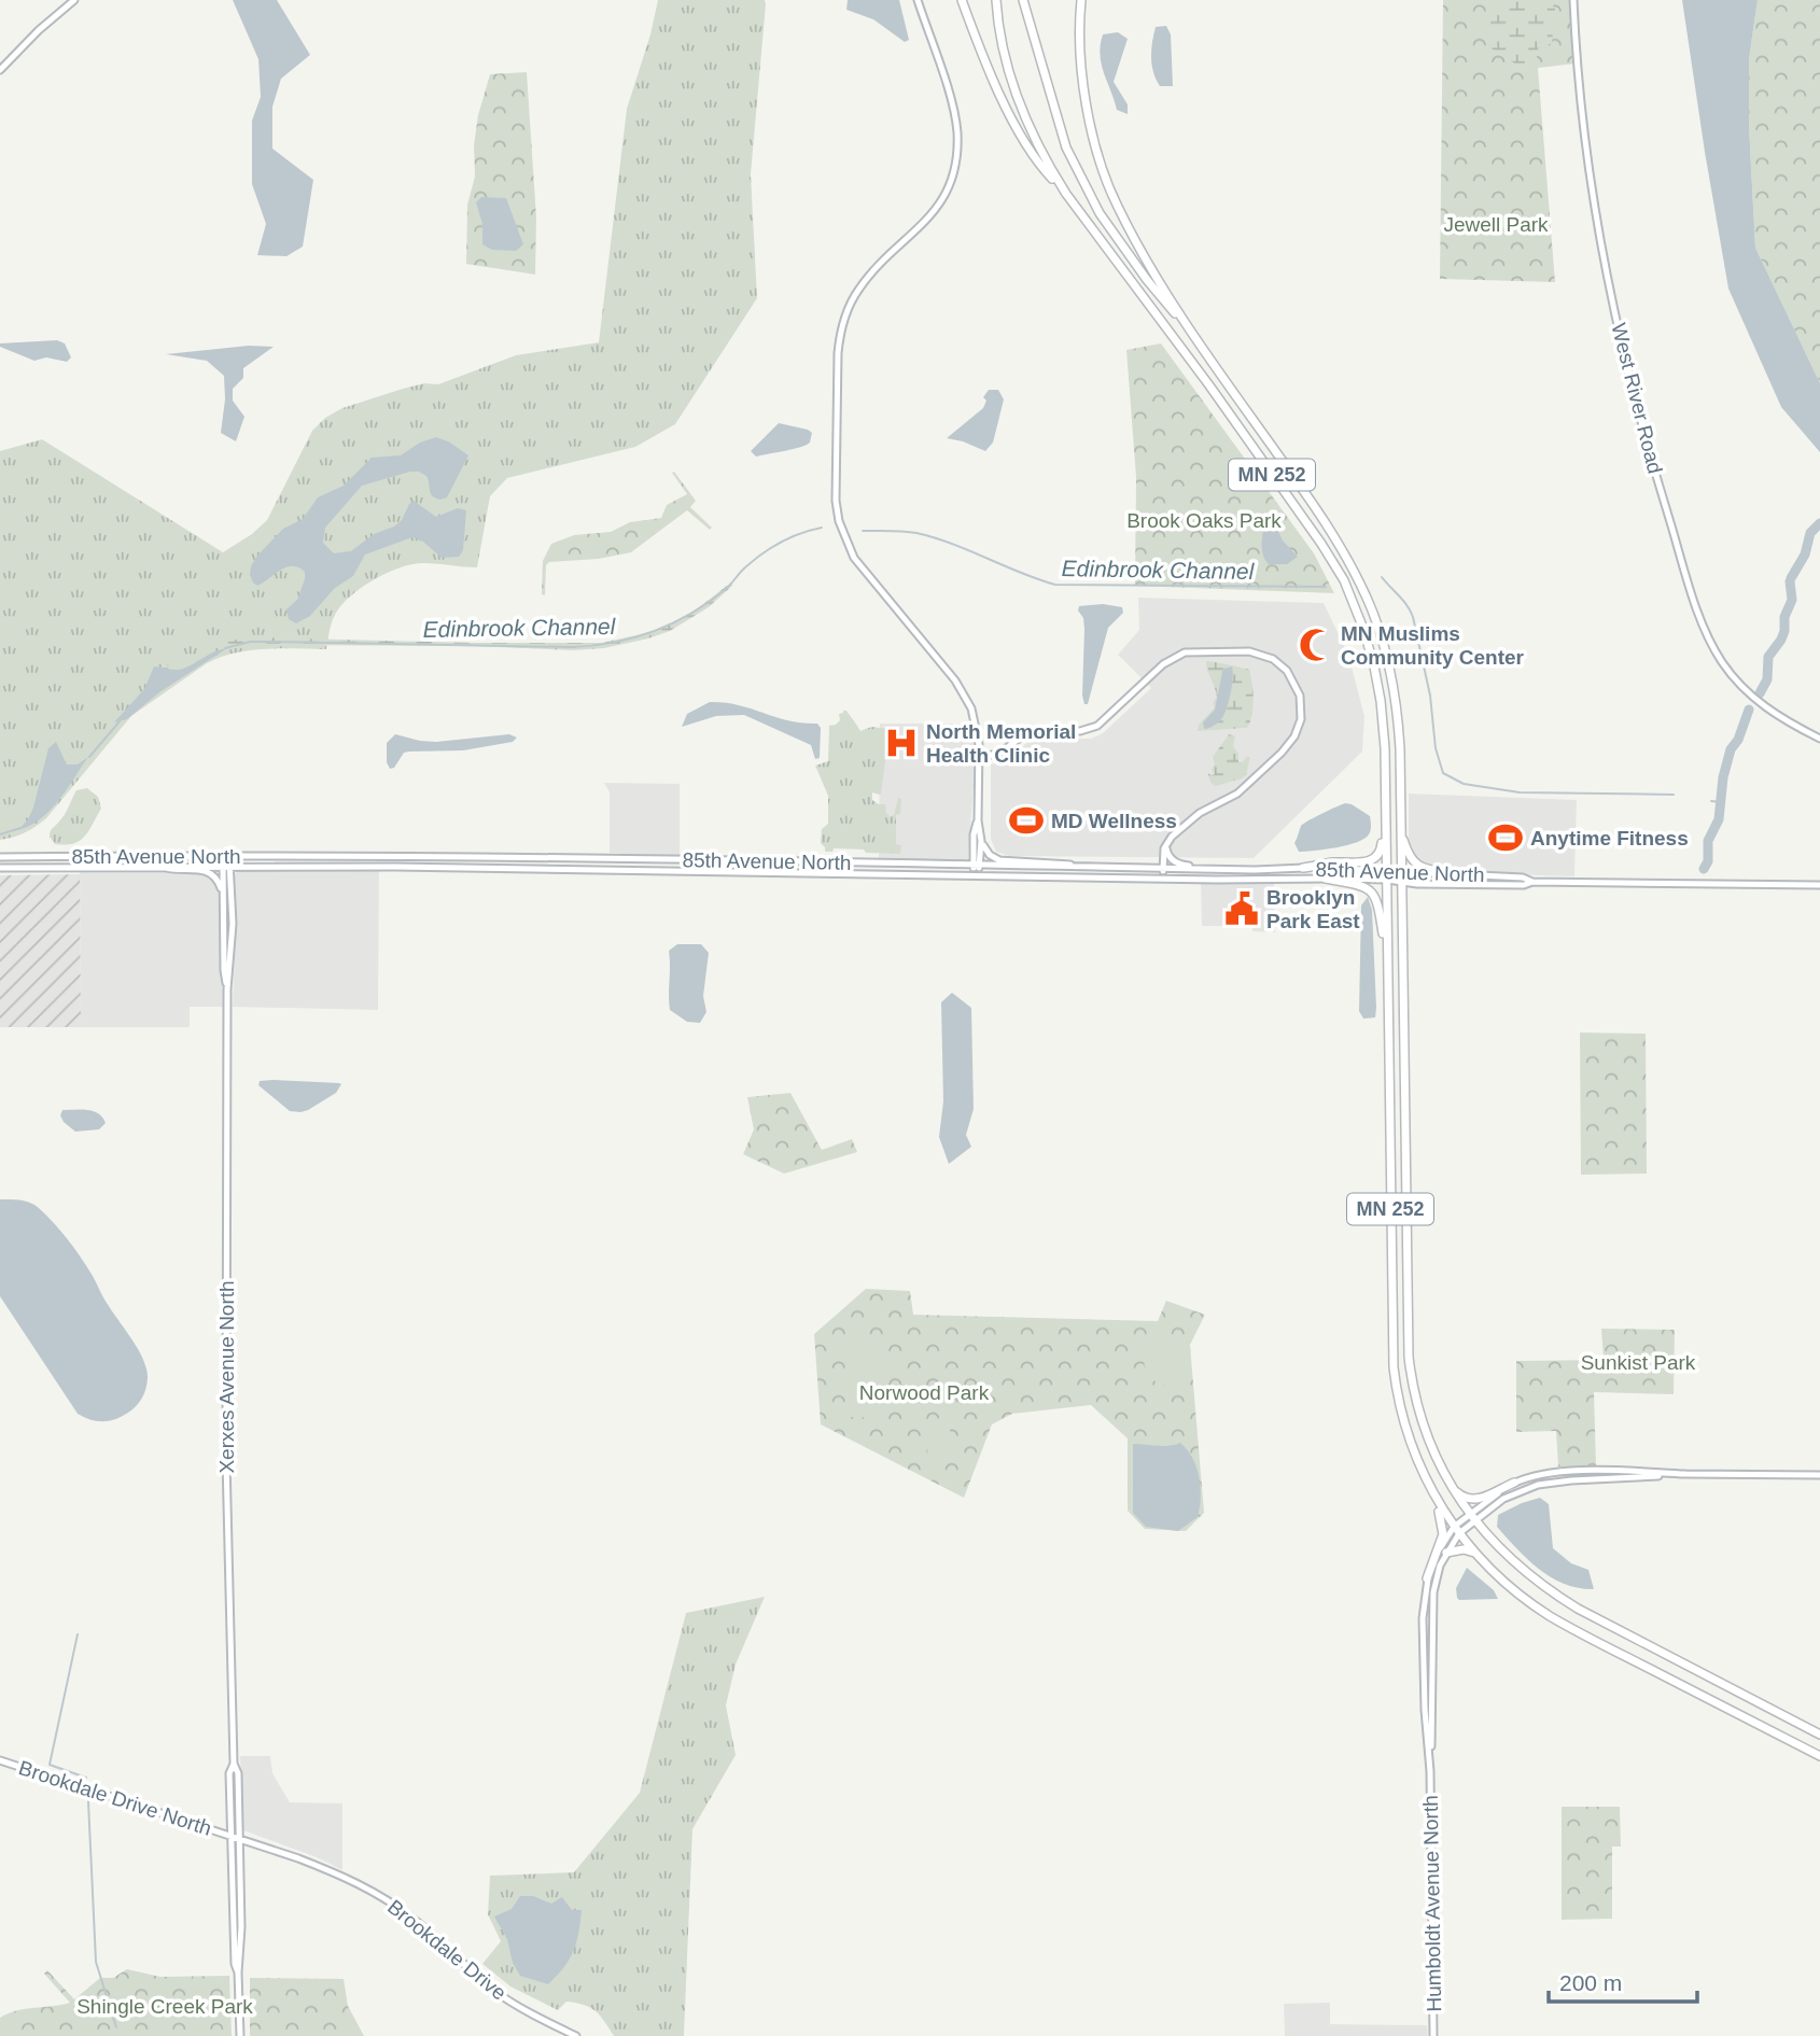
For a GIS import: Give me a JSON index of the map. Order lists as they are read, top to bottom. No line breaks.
{"streets":{"highway":["MN 252"],"street":["West River Road","85th Avenue North","Xerxes Avenue North","Brookdale Drive North","Humboldt Avenue North","Brookdale Drive"]},"crossings":[["MN 252","85th Avenue North"],["MN 252","Humboldt Avenue North"],["85th Avenue North","Xerxes Avenue North"],["Xerxes Avenue North","Brookdale Drive North"],["Xerxes Avenue North","Brookdale Drive"],["Brookdale Drive North","Brookdale Drive"]],"water":["Edinbrook Channel"],"parks":["Jewell Park","Brook Oaks Park","Sunkist Park","Norwood Park","Shingle Creek Park"],"places":{"mosque":["MN Muslims Community Center"],"hospital":["North Memorial Health Clinic"],"sports":["MD Wellness","Anytime Fitness"],"public building":["Brooklyn Park East"]},"scale_bar":"200 m"}
